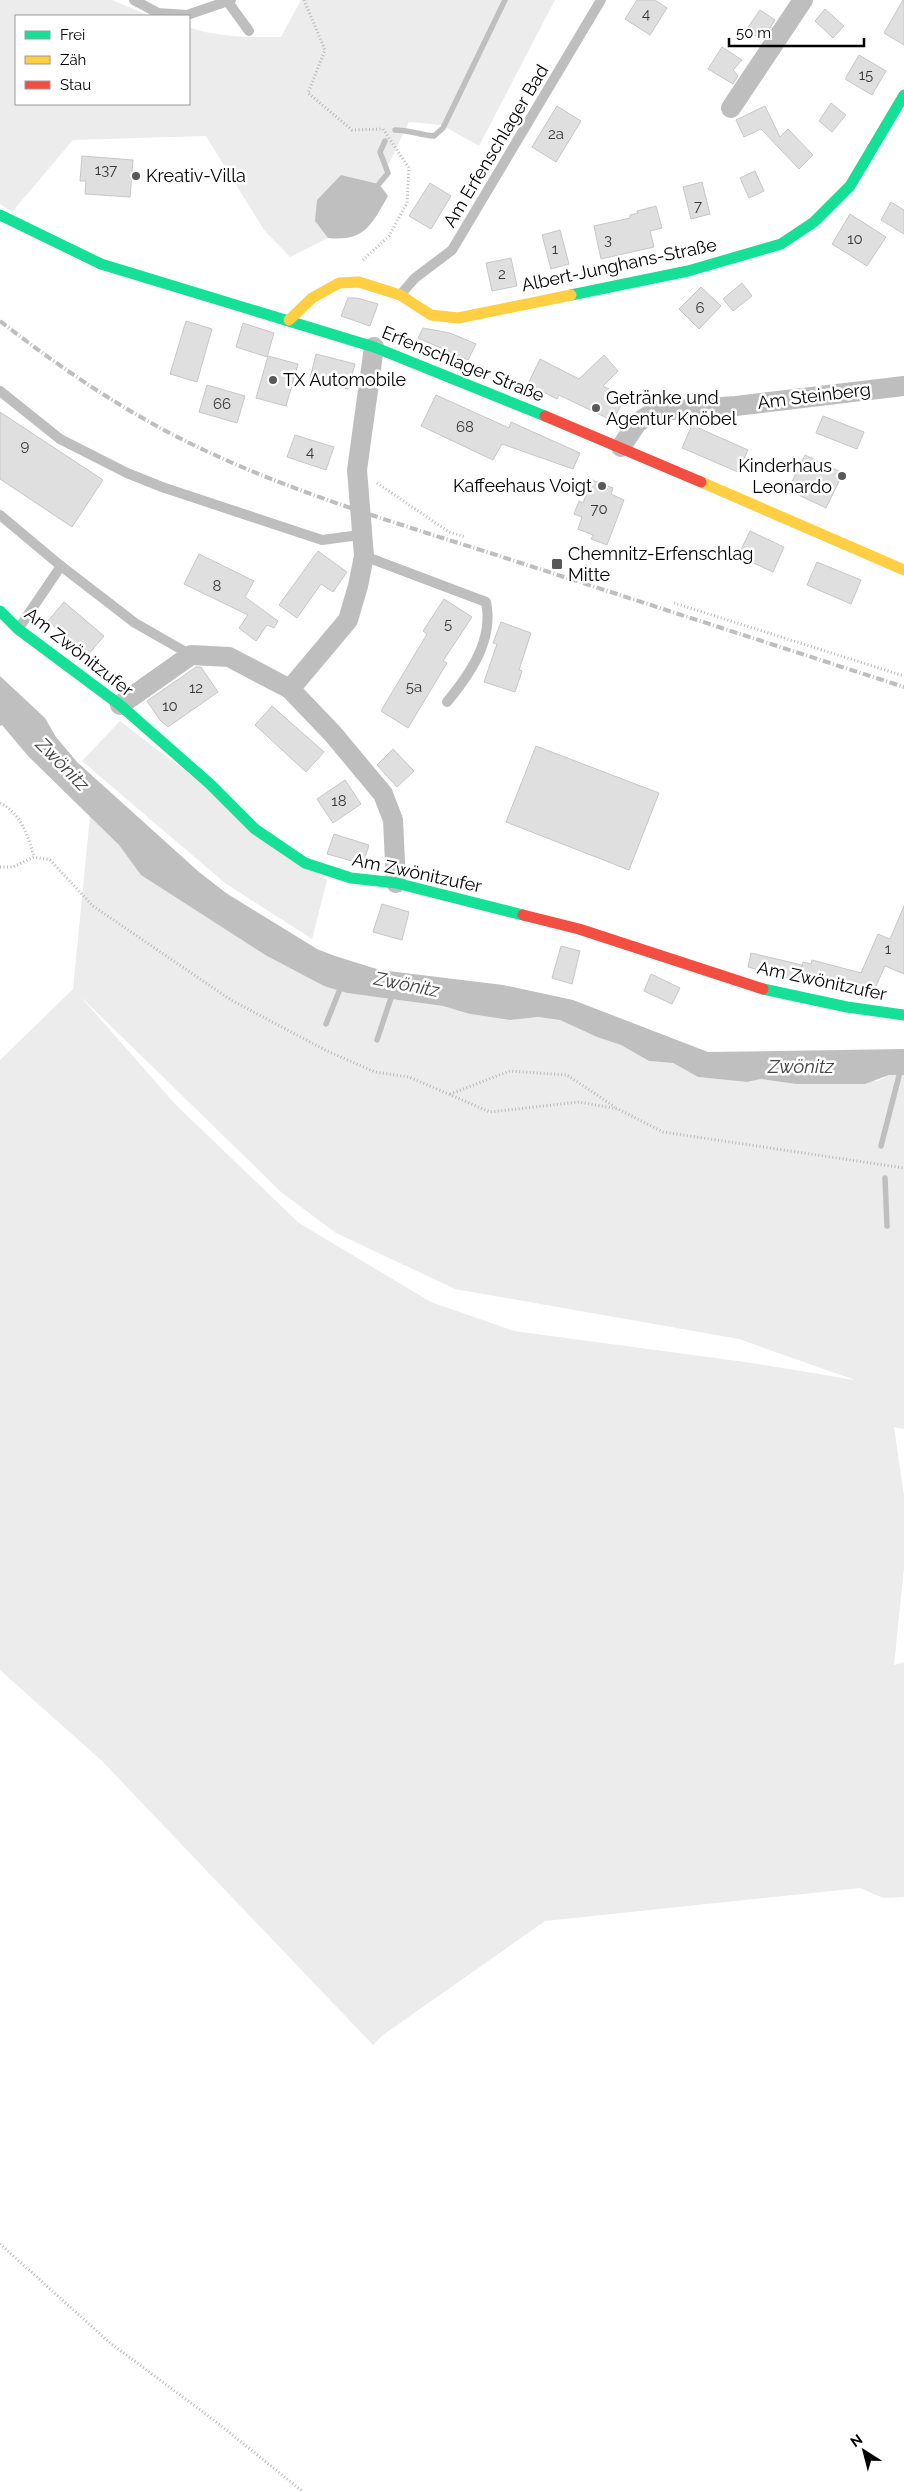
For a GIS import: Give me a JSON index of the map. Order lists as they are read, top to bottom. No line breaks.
{"streets":{"street":["Albert-Junghans-Straße","Erfenschlager Straße","Am Steinberg","Am Zwönitzufer"],"lane":["Am Erfenschlager Bad"]},"crossings":[["Am Erfenschlager Bad","Albert-Junghans-Straße"],["Albert-Junghans-Straße","Erfenschlager Straße"],["Erfenschlager Straße","Am Steinberg"]],"water":["Zwönitz"],"places":{"other":["Kreativ-Villa","TX Automobile","Getränke und Agentur Knöbel","Kinderhaus Leonardo","Kaffeehaus Voigt"],"transit":["Chemnitz-Erfenschlag Mitte"]},"house_numbers":["4","15","2a","137","7","10","3","1","2","6","66","68","9","4","70","8","5","5a","12","10","18","1"],"legend":["Frei","Zäh","Stau"],"scale_bar":"50 m","north":"top left"}
